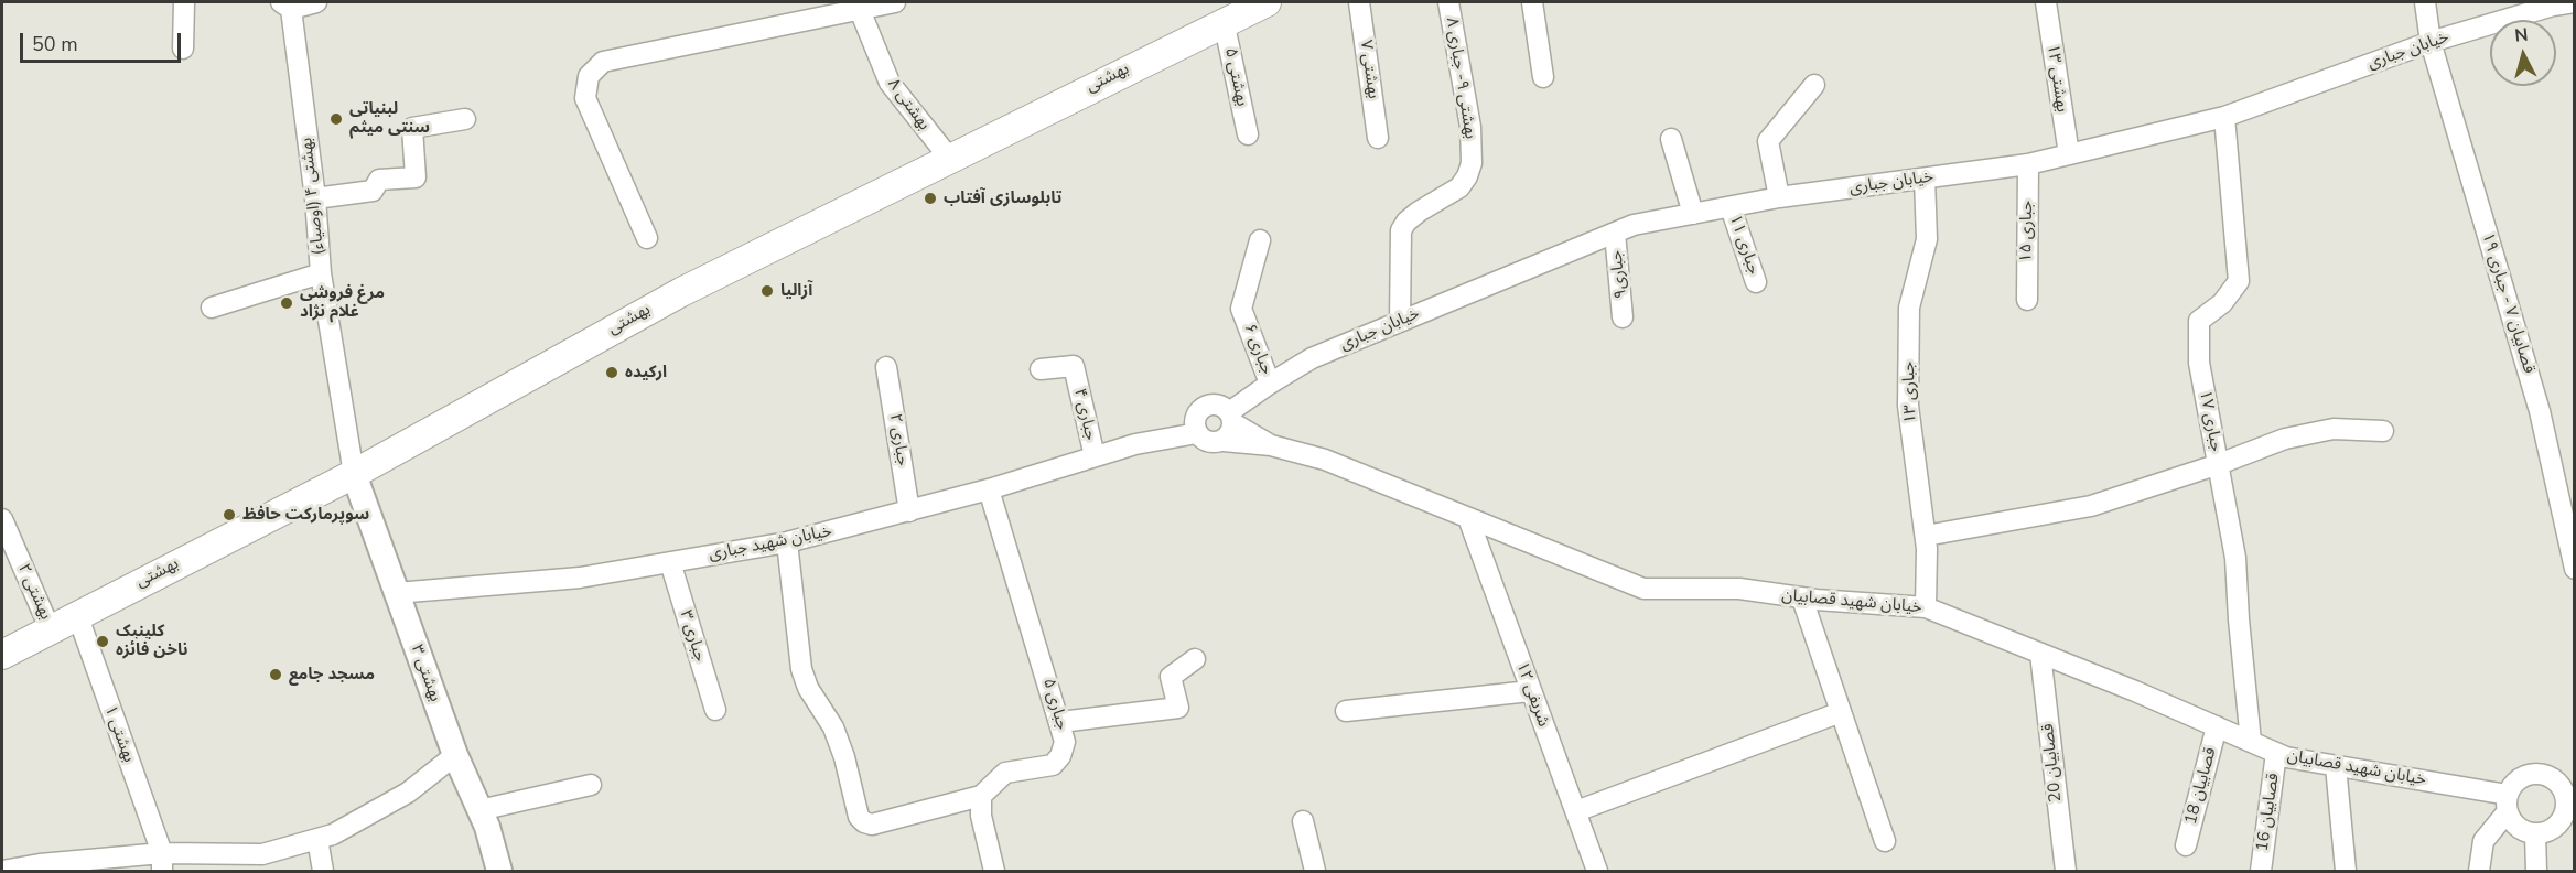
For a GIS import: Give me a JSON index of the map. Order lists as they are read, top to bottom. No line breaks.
{"streets":{"main road":["بهشتی"],"street":["خیابان جباری","بهشتی ۷","بهشتی ۵","بهشتی ۹- جباری ۸","بهشتی ۱۳","بهشتی ۸","بهشتی ۴ (اوصیاء)","جباری ۱۵","جباری ۱۱","جباری۹","قصابيان ۷ - جباری ۱۹","جباری ۶","جباری ۱۳","جباری ۴","جباری ۱۷","جباری ۲","خیابان شهید جباری","بهشتی ۲","خیابان شهید قصابیان","جباری ۳","بهشتی ۳","شریفی ۱۲","جباری ۵","بهشتی ۱","قصابیان 20","قصابیان 18","قصابیان 16"]},"crossings":[["خیابان جباری","بهشتی ۹- جباری ۸"],["خیابان جباری","بهشتی ۱۳"],["خیابان جباری","جباری ۱۵"],["خیابان جباری","جباری ۱۱"],["خیابان جباری","جباری۹"],["خیابان جباری","قصابيان ۷ - جباری ۱۹"],["خیابان جباری","جباری ۶"],["خیابان جباری","جباری ۱۳"],["خیابان جباری","جباری ۱۷"],["خیابان جباری","خیابان شهید جباری"],["خیابان جباری","خیابان شهید قصابیان"],["بهشتی ۵","بهشتی"],["بهشتی","بهشتی ۸"],["بهشتی","بهشتی ۴ (اوصیاء)"],["بهشتی","بهشتی ۲"],["بهشتی","بهشتی ۳"],["بهشتی","بهشتی ۱"],["بهشتی ۴ (اوصیاء)","بهشتی ۳"],["جباری ۱۳","خیابان شهید قصابیان"],["جباری ۴","خیابان شهید جباری"],["جباری ۱۷","خیابان شهید قصابیان"],["جباری ۲","خیابان شهید جباری"],["خیابان شهید جباری","خیابان شهید قصابیان"],["خیابان شهید جباری","جباری ۳"],["خیابان شهید جباری","بهشتی ۳"],["خیابان شهید جباری","جباری ۵"],["خیابان شهید قصابیان","شریفی ۱۲"],["خیابان شهید قصابیان","قصابیان 20"],["خیابان شهید قصابیان","قصابیان 18"],["خیابان شهید قصابیان","قصابیان 16"]],"places":["لبنیاتی سنتی میثم","تابلوسازی آفتاب","آزالیا","مرغ فروشی غلام نژاد","ارکیده","سوپرمارکت حافظ","کلینیک ناخن فائزه","مسجد جامع"],"scale_bar":"50 m","north":"top"}
